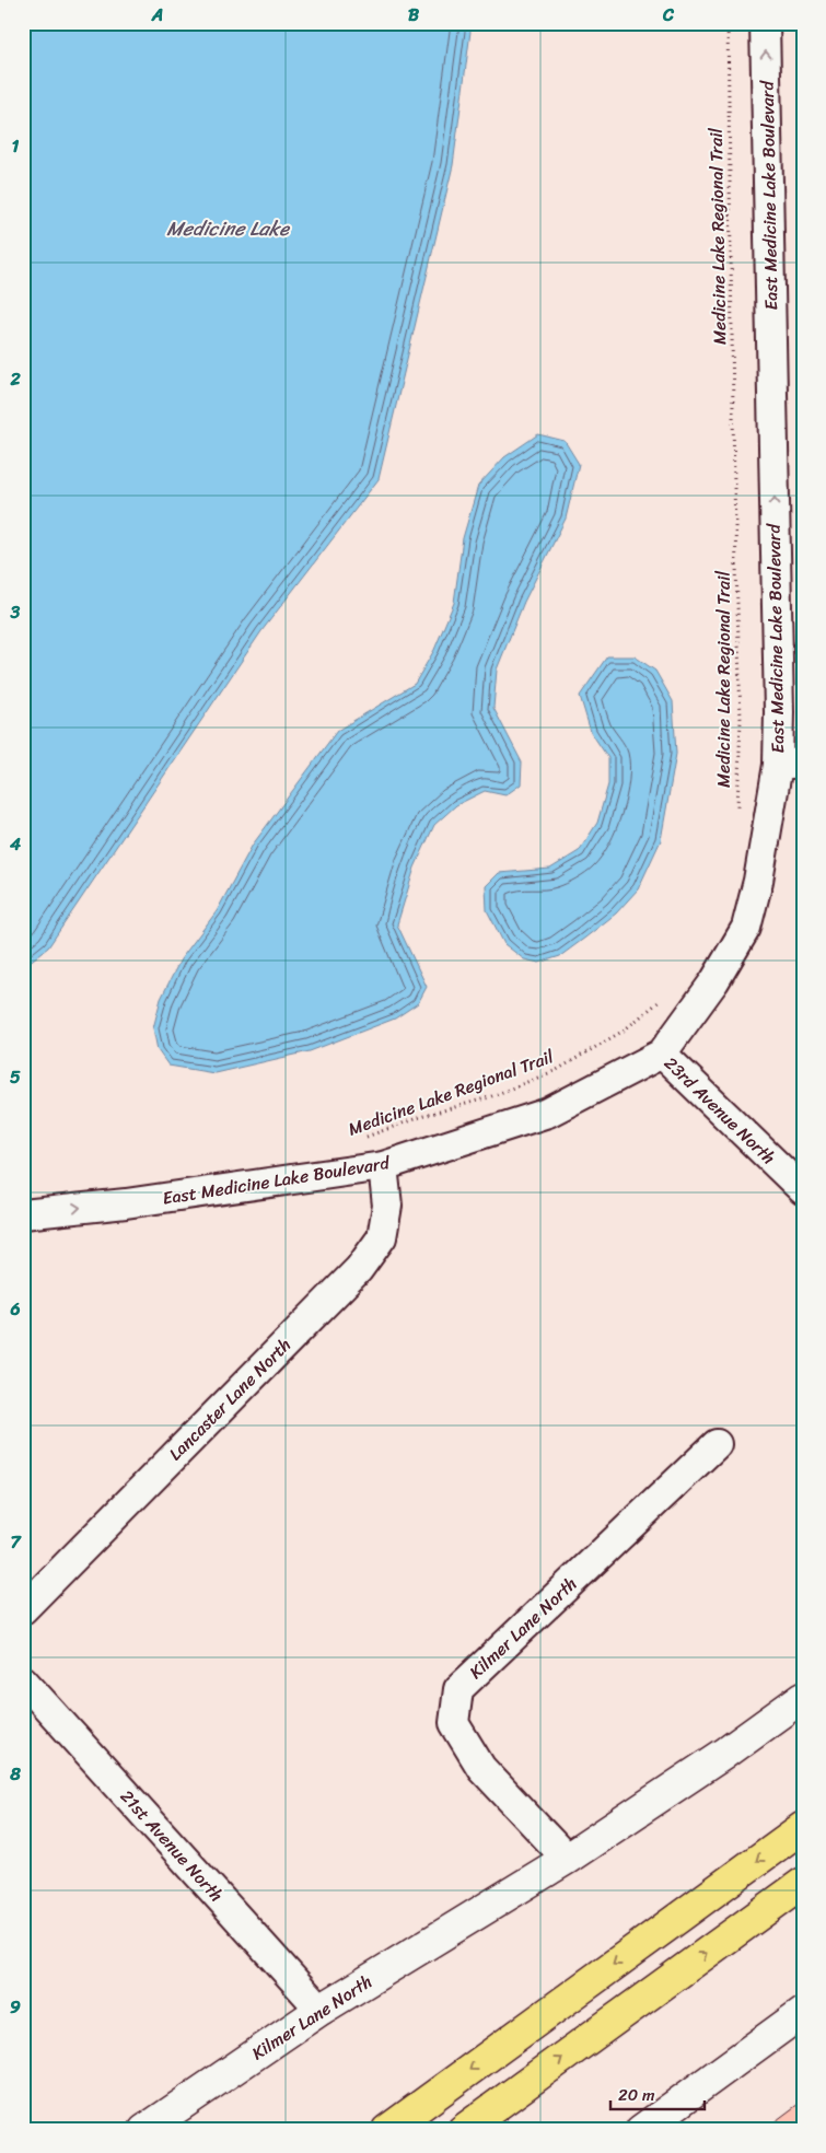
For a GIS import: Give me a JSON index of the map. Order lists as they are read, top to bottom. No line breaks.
{"streets":{"street":["East Medicine Lake Boulevard","23rd Avenue North","Lancaster Lane North","Kilmer Lane North","21st Avenue North"],"path":["Medicine Lake Regional Trail"]},"crossings":[["East Medicine Lake Boulevard","23rd Avenue North"],["East Medicine Lake Boulevard","Lancaster Lane North"],["Kilmer Lane North","21st Avenue North"]],"water":["Medicine Lake"],"scale_bar":"20 m","grid":{"columns":["A","B","C"],"rows":["1","2","3","4","5","6","7","8","9"]}}
